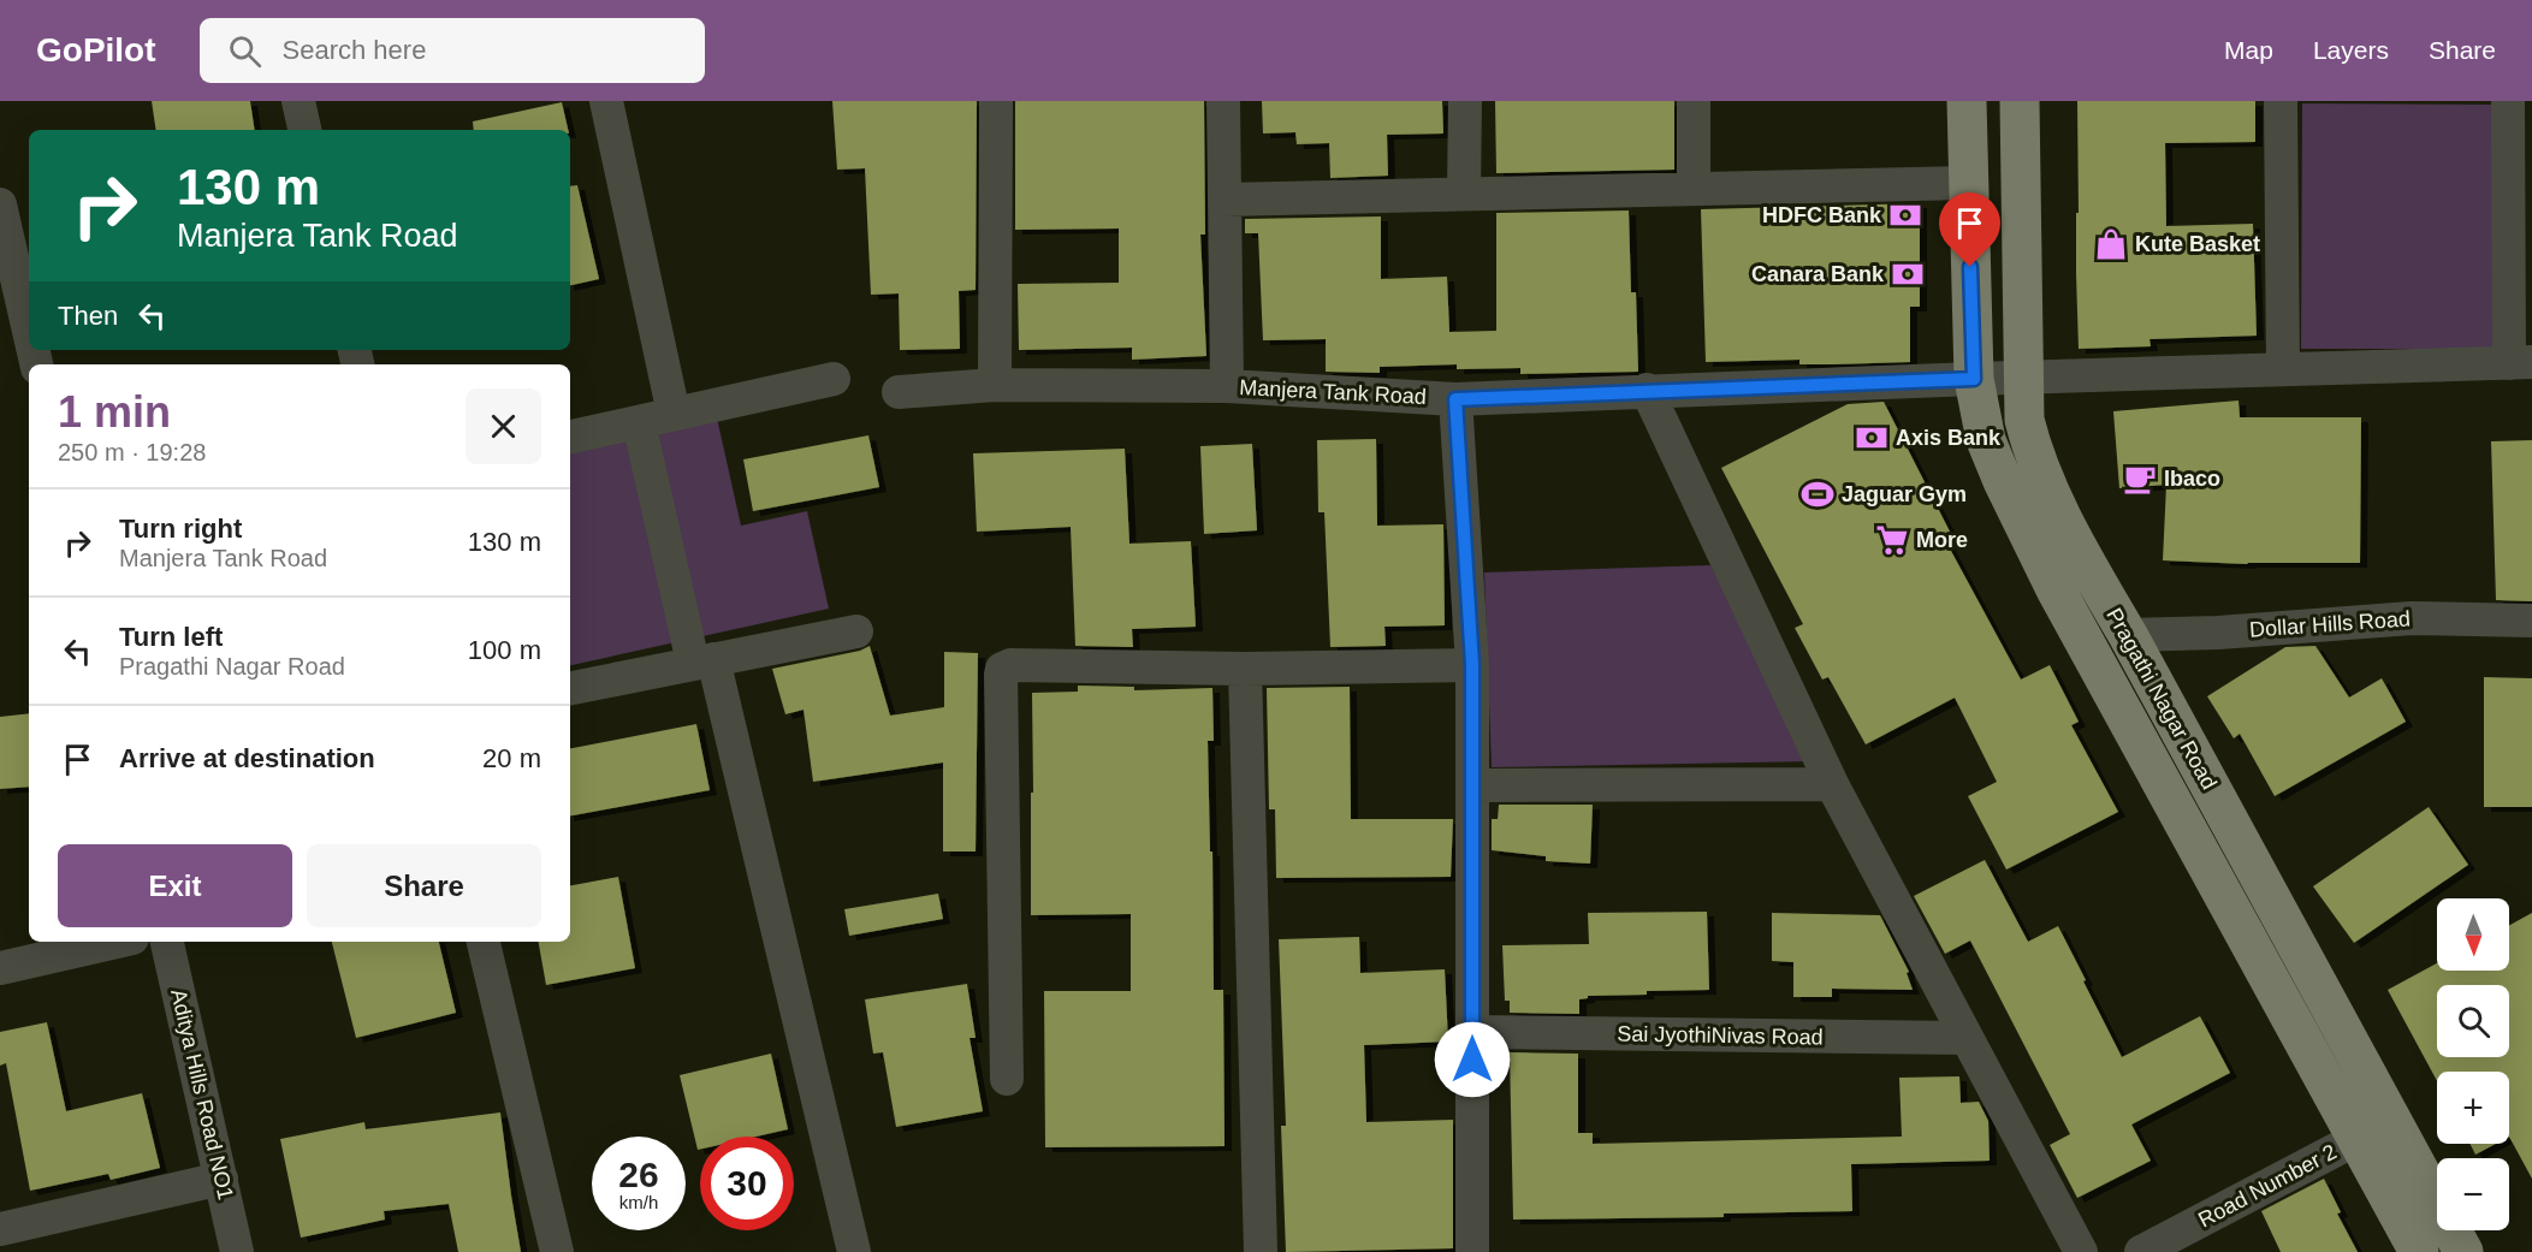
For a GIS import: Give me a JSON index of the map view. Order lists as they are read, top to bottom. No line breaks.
{"streets":{"main road":["Pragathi Nagar Road"],"street":["Manjera Tank Road","Dollar Hills Road","Sai JyothiNivas Road","Aditya Hills Road NO1","Road Number 2"]},"crossings":[["Manjera Tank Road","Pragathi Nagar Road"],["Dollar Hills Road","Pragathi Nagar Road"],["Pragathi Nagar Road","Road Number 2"]],"places":{"bank":["HDFC Bank","Canara Bank","Axis Bank"],"shop":["Kute Basket"],"cafe":["Ibaco"],"sports":["Jaguar Gym"],"supermarket":["More"]},"north":"bottom","page":{"header":"GoPilot","search":"Search here","nav":["Map","Layers","Share"],"turn":["130 m","Manjera Tank Road"],"then":"Then","heading":["1 min","250 m · 19:28"],"list":[{"name":"Turn right","note":"Manjera Tank Road","value":"130 m"},{"name":"Turn left","note":"Pragathi Nagar Road","value":"100 m"},{"name":"Arrive at destination","value":"20 m"}],"buttons":["Exit","Share"],"map_buttons":["+","−"],"speed":"26 km/h","limit":"30"}}
